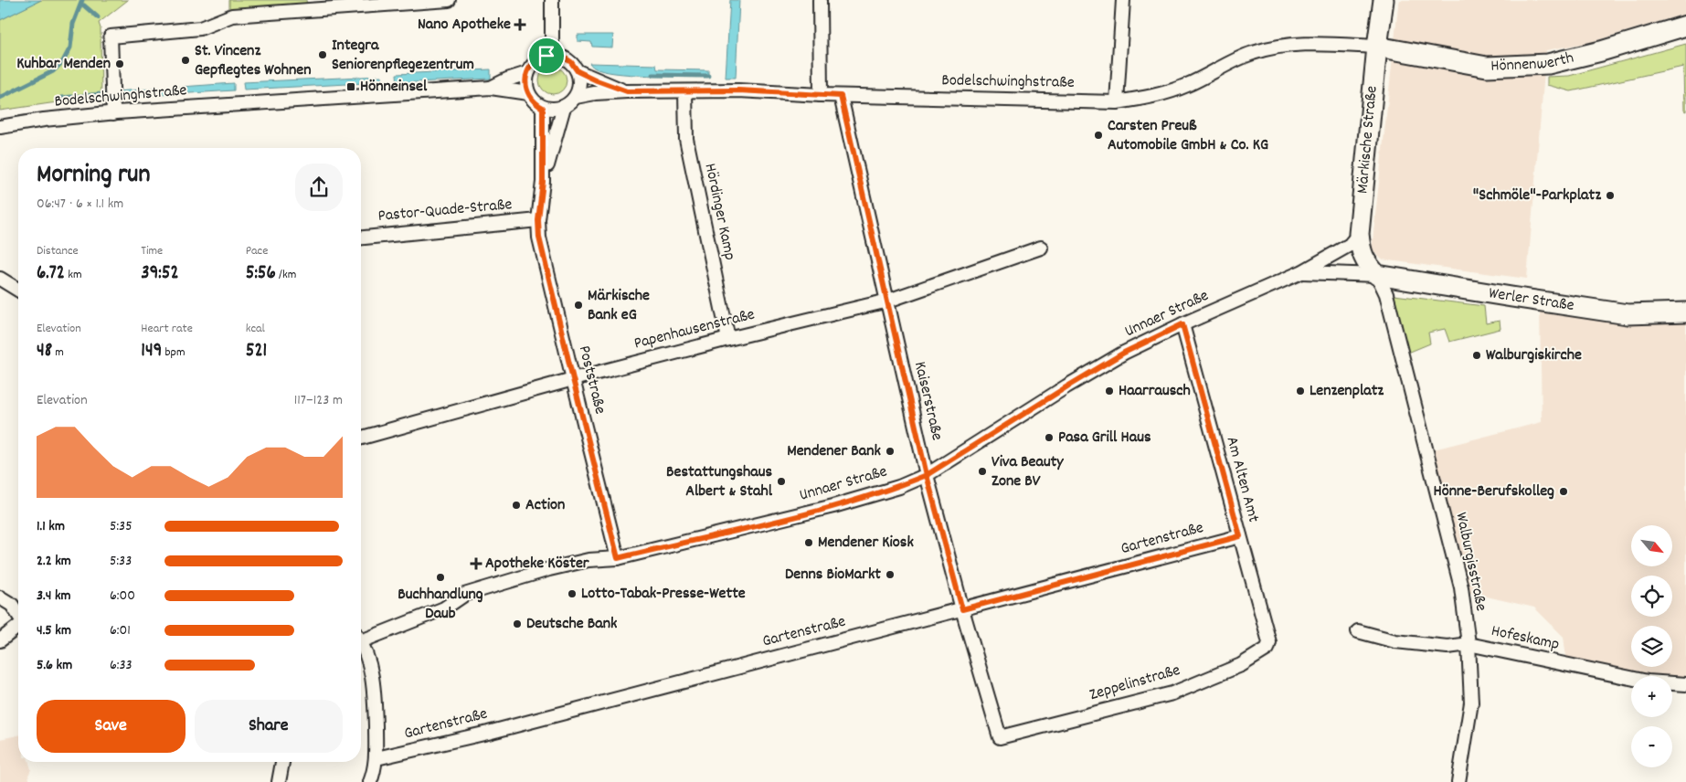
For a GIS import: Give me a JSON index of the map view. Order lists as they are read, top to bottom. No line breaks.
{"streets":{"main road":["Hönnenwerth","Märkische Straße","Werler Straße"],"street":["Bodelschwinghstraße","Pastor-Quade-Straße","Hördinger Kamp","Unnaer Straße","Papenhausenstraße","Poststraße","Kaiserstraße","Am Alten Amt","Gartenstraße","Walburgisstraße","Hofeskamp","Zeppelinstraße"]},"crossings":[["Hönnenwerth","Bodelschwinghstraße"],["Hönnenwerth","Märkische Straße"],["Bodelschwinghstraße","Märkische Straße"],["Bodelschwinghstraße","Hördinger Kamp"],["Bodelschwinghstraße","Poststraße"],["Bodelschwinghstraße","Kaiserstraße"],["Märkische Straße","Werler Straße"],["Märkische Straße","Unnaer Straße"],["Märkische Straße","Walburgisstraße"],["Pastor-Quade-Straße","Poststraße"],["Hördinger Kamp","Papenhausenstraße"],["Werler Straße","Unnaer Straße"],["Werler Straße","Walburgisstraße"],["Unnaer Straße","Poststraße"],["Unnaer Straße","Kaiserstraße"],["Unnaer Straße","Am Alten Amt"],["Unnaer Straße","Walburgisstraße"],["Papenhausenstraße","Poststraße"],["Papenhausenstraße","Kaiserstraße"],["Kaiserstraße","Gartenstraße"],["Kaiserstraße","Zeppelinstraße"],["Am Alten Amt","Gartenstraße"],["Am Alten Amt","Zeppelinstraße"],["Walburgisstraße","Hofeskamp"]],"places":{"health":["Nano Apotheke","Apotheke Köster"],"other":["Integra Seniorenpflegezentrum","St. Vincenz Gepflegtes Wohnen","Kuhbar Menden","Carsten Preuß Automobile GmbH & Co. KG","\"Schmöle\"-Parkplatz","Märkische Bank eG","Walburgiskirche","Haarrausch","Lenzenplatz","Pasa Grill Haus","Mendener Bank","Viva Beauty Zone BV","Bestattungshaus Albert & Stahl","Hönne-Berufskolleg","Action","Mendener Kiosk","Denns BioMarkt","Buchhandlung Daub","Lotto-Tabak-Presse-Wette","Deutsche Bank"],"transit":["Hönneinsel"]},"north":"bottom right","page":{"heading":["Morning run","06:47 · 6 × 1.1 km"],"stats":[["Distance","6.72 km"],["Time","39:52"],["Pace","5:56 /km"],["Elevation","48 m"],["Heart rate","149 bpm"],["kcal","521"]],"chart":["Elevation","117–123 m"],"list":[{"name":"1.1 km","note":"5:35"},{"name":"2.2 km","note":"5:33"},{"name":"3.4 km","note":"6:00"},{"name":"4.5 km","note":"6:01"},{"name":"5.6 km","note":"6:33"}],"map_buttons":["+","−"],"buttons":["Save","Share"]}}
